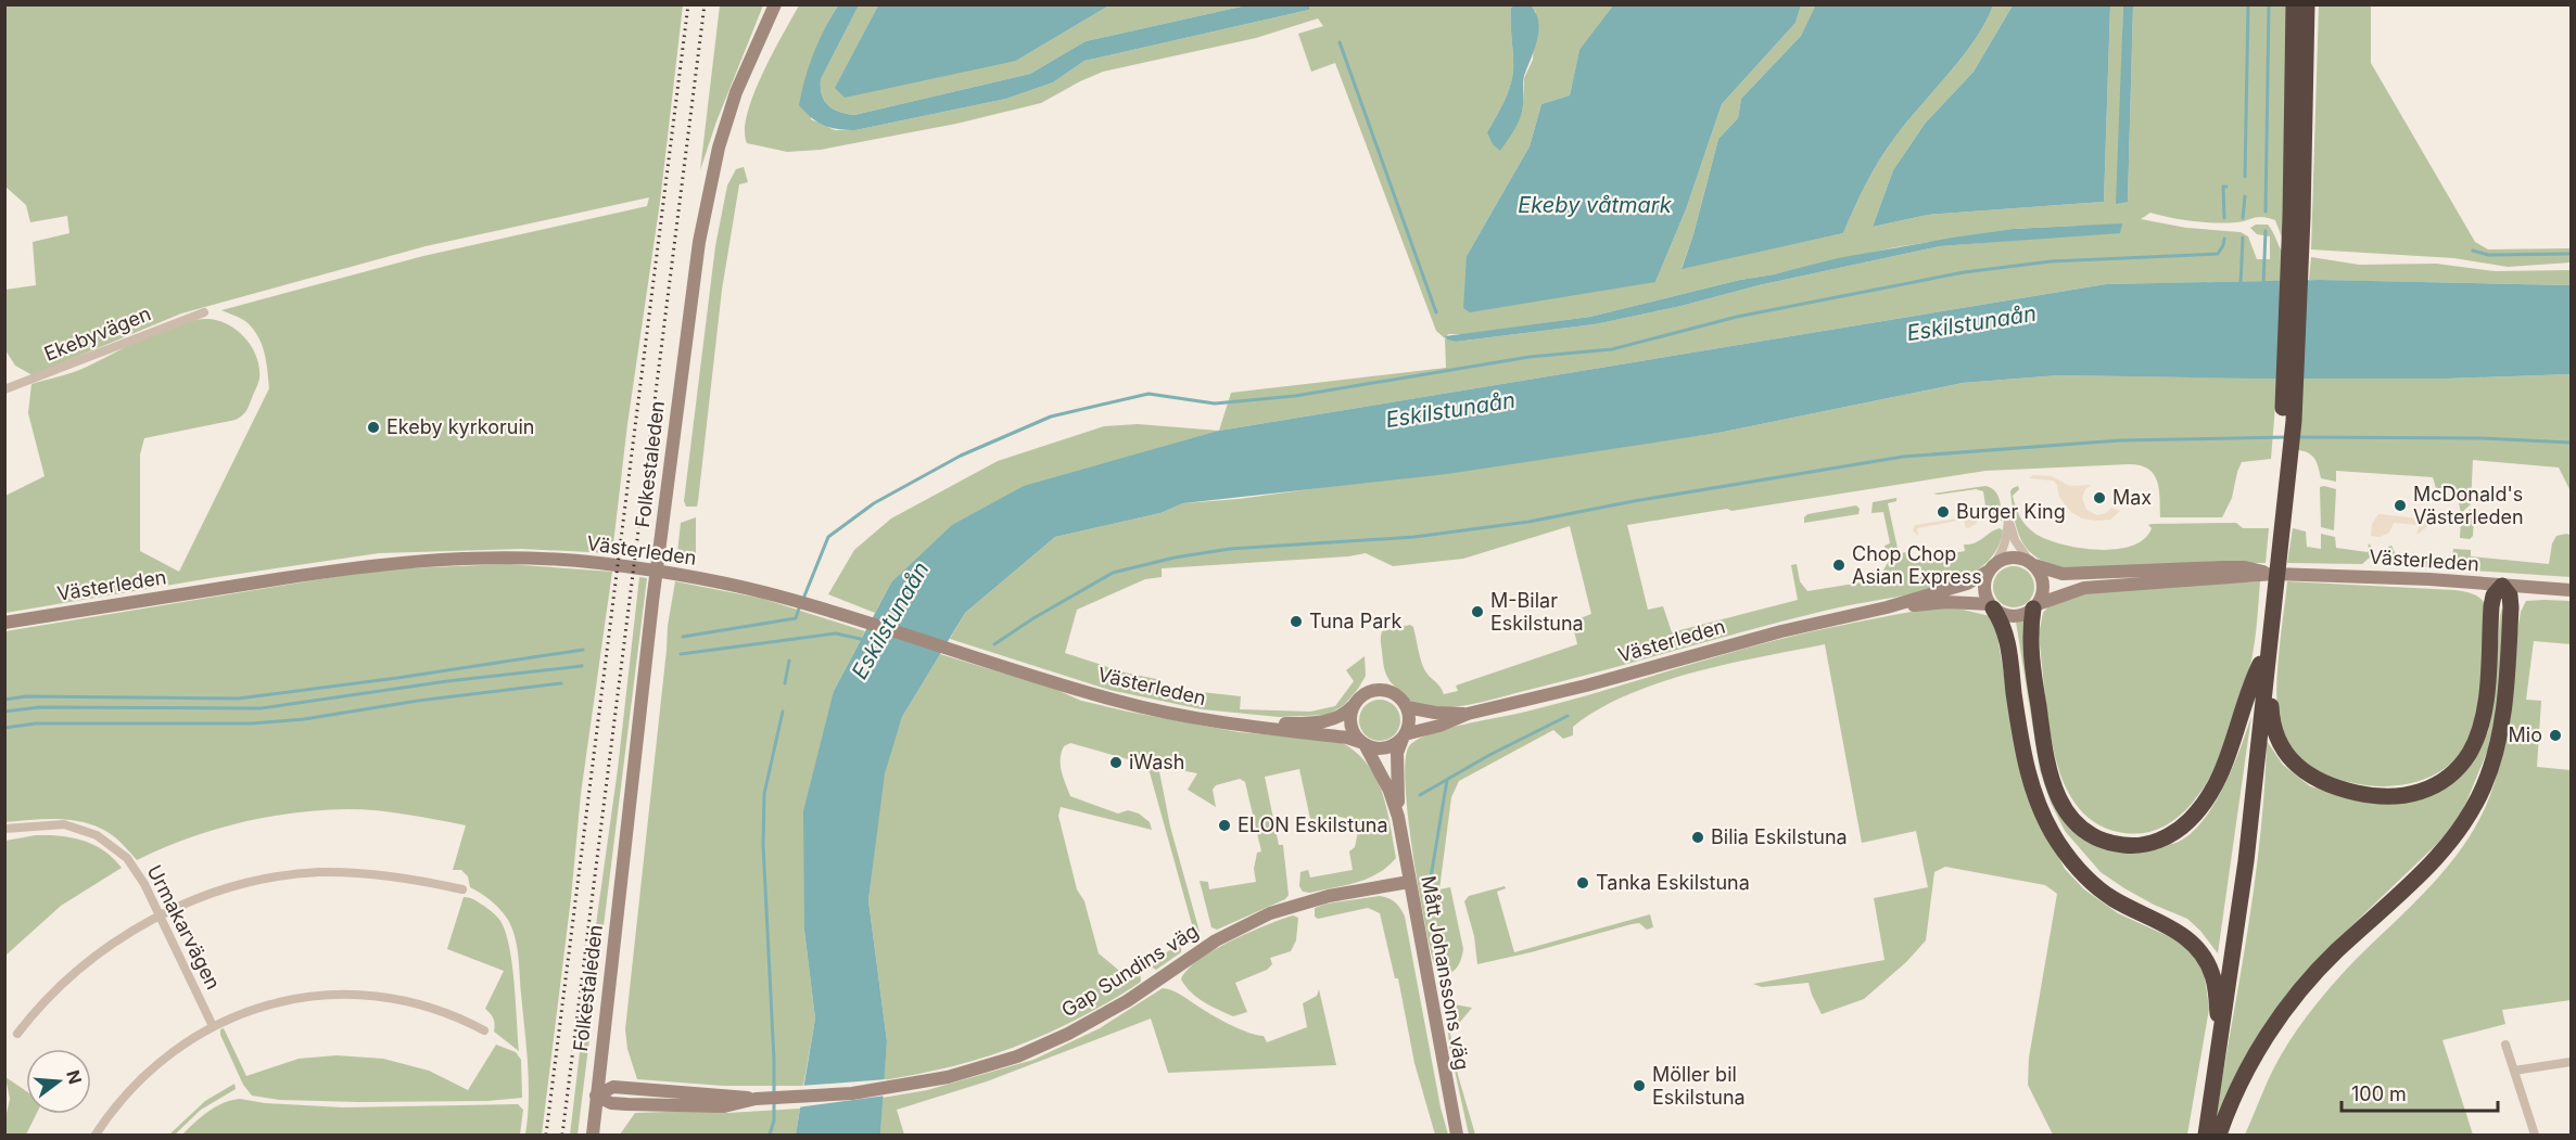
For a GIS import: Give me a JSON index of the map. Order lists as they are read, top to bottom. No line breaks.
{"streets":{"main road":["Folkestaleden","Västerleden","Gap Sundins väg","Mått Johanssons väg"],"street":["Ekebyvägen","Urmakarvägen"]},"crossings":[["Folkestaleden","Gap Sundins väg"],["Västerleden","Mått Johanssons väg"],["Gap Sundins väg","Mått Johanssons väg"]],"water":["Ekeby våtmark","Eskilstunaån"],"places":["Ekeby kyrkoruin","Max","McDonald's Västerleden","Burger King","Chop Chop Asian Express","M-Bilar Eskilstuna","Tuna Park","Mio","iWash","ELON Eskilstuna","Bilia Eskilstuna","Tanka Eskilstuna","Möller bil Eskilstuna"],"scale_bar":"100 m","north":"right"}
